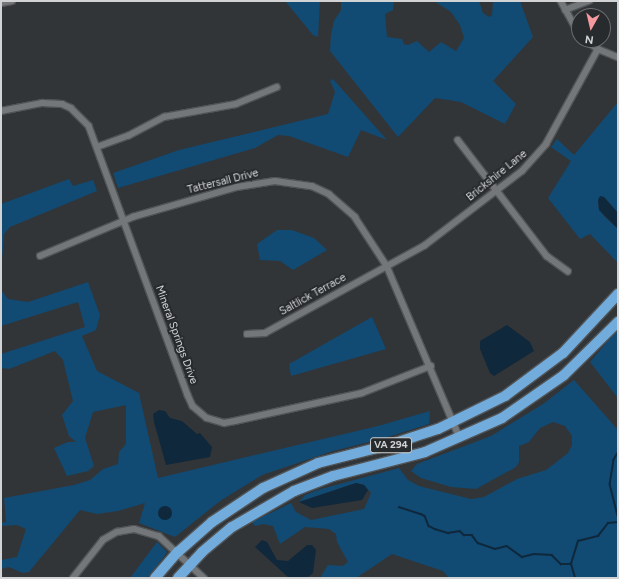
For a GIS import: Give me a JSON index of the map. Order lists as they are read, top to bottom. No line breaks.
{"streets":{"highway":["VA 294"],"street":["Brickshire Lane","Tattersall Drive","Saltlick Terrace","Mineral Springs Drive"]},"crossings":[["Brickshire Lane","Tattersall Drive"],["Brickshire Lane","Saltlick Terrace"],["Tattersall Drive","Saltlick Terrace"],["Tattersall Drive","Mineral Springs Drive"],["Tattersall Drive","VA 294"]],"north":"bottom"}
